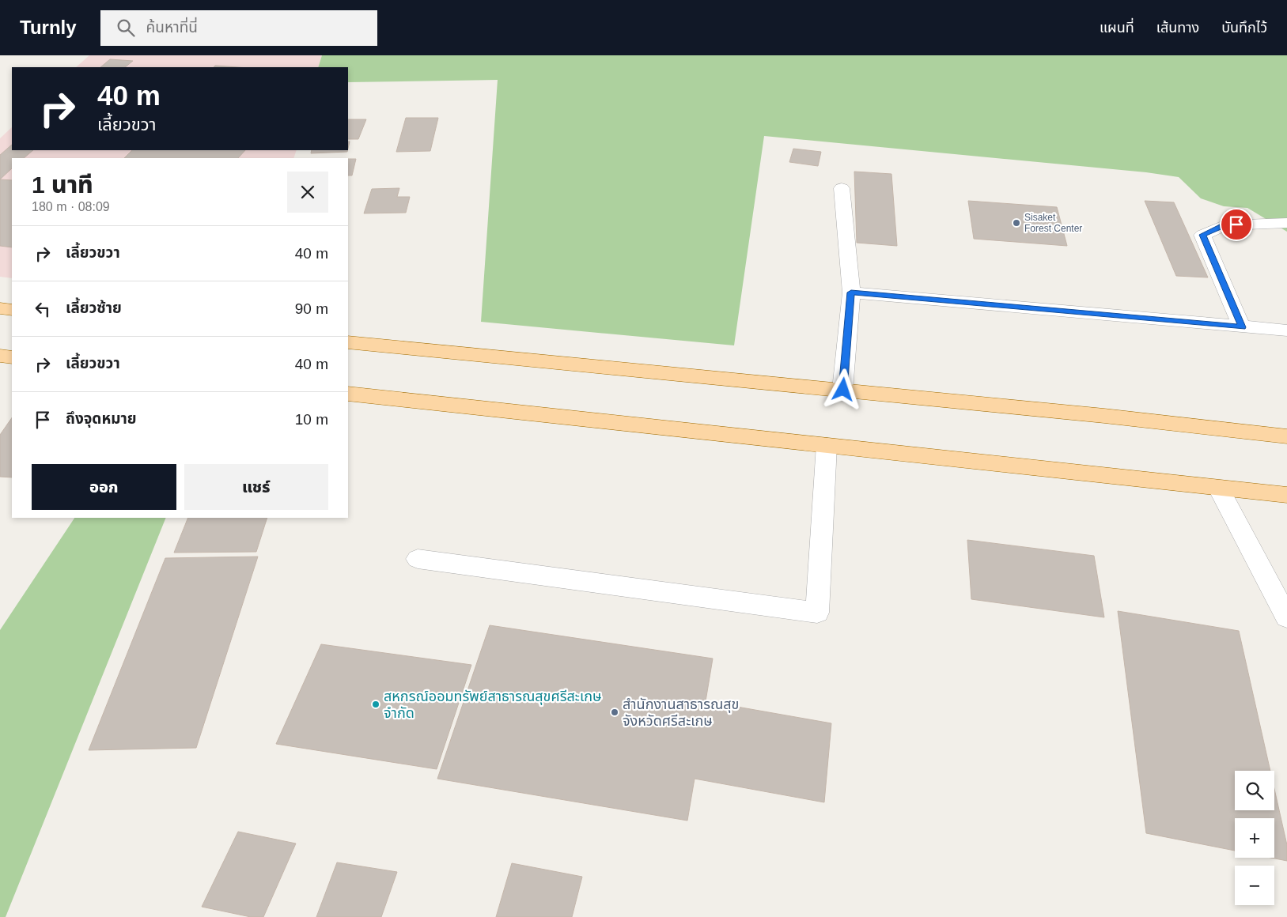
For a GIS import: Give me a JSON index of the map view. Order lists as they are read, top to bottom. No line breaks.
{"places":["Sisaket Forest Center","สหกรณ์ออมทรัพย์สาธารณสุขศรีสะเกษ จำกัด","สำนักงานสาธารณสุข จังหวัดศรีสะเกษ"],"page":{"header":"Turnly","search":"ค้นหาที่นี่","nav":["แผนที่","เส้นทาง","บันทึกไว้"],"turn":["40 m","เลี้ยวขวา"],"heading":["1 นาที","180 m · 08:09"],"list":[{"name":"เลี้ยวขวา","value":"40 m"},{"name":"เลี้ยวซ้าย","value":"90 m"},{"name":"เลี้ยวขวา","value":"40 m"},{"name":"ถึงจุดหมาย","value":"10 m"}],"buttons":["ออก","แชร์"],"map_buttons":["+","−"]}}
